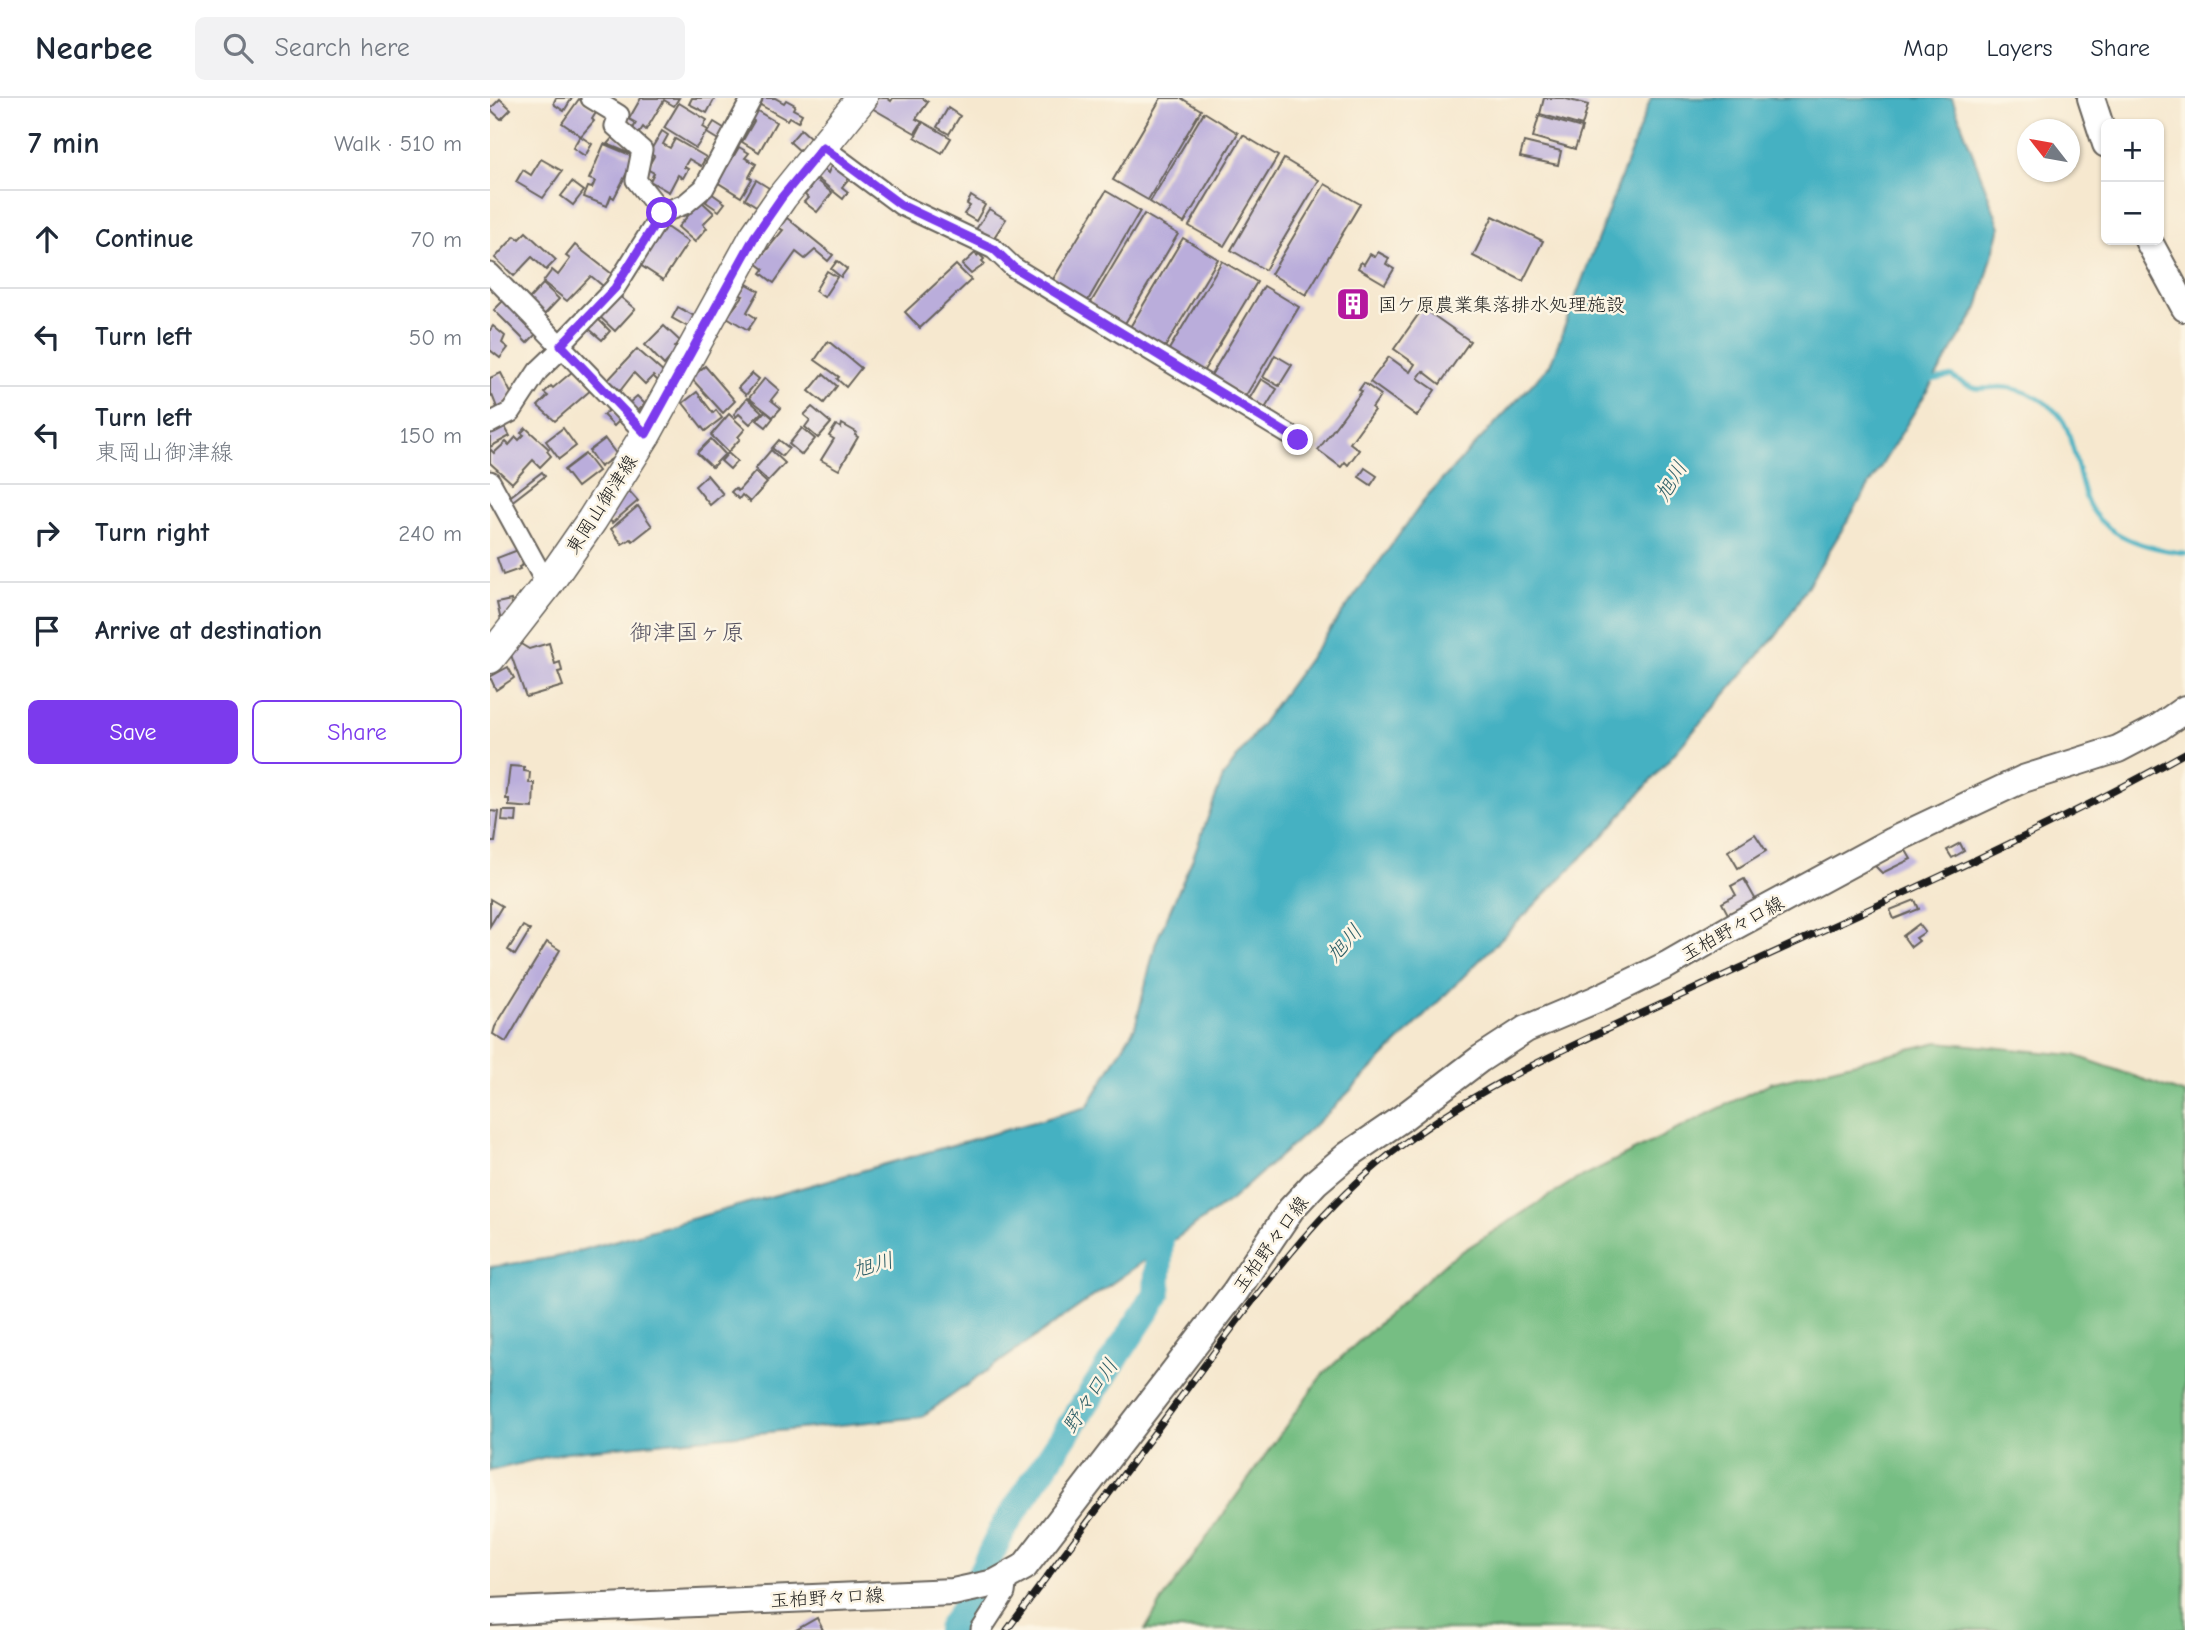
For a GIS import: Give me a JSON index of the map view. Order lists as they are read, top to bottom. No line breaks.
{"streets":{"main road":["東岡山御津線","玉柏野々口線"]},"districts":["御津国ヶ原"],"water":["旭川","野々口川"],"places":{"building":["国ケ原農業集落排水処理施設"]},"north":"top left","page":{"header":"Nearbee","search":"Search here","nav":["Map","Layers","Share"],"heading":["7 min","Walk · 510 m"],"map_buttons":["+","−"],"list":[["Continue","70 m"],["Turn left","50 m"],["Turn left","東岡山御津線","150 m"],["Turn right","240 m"],"Arrive at destination"],"buttons":["Save","Share"]}}
